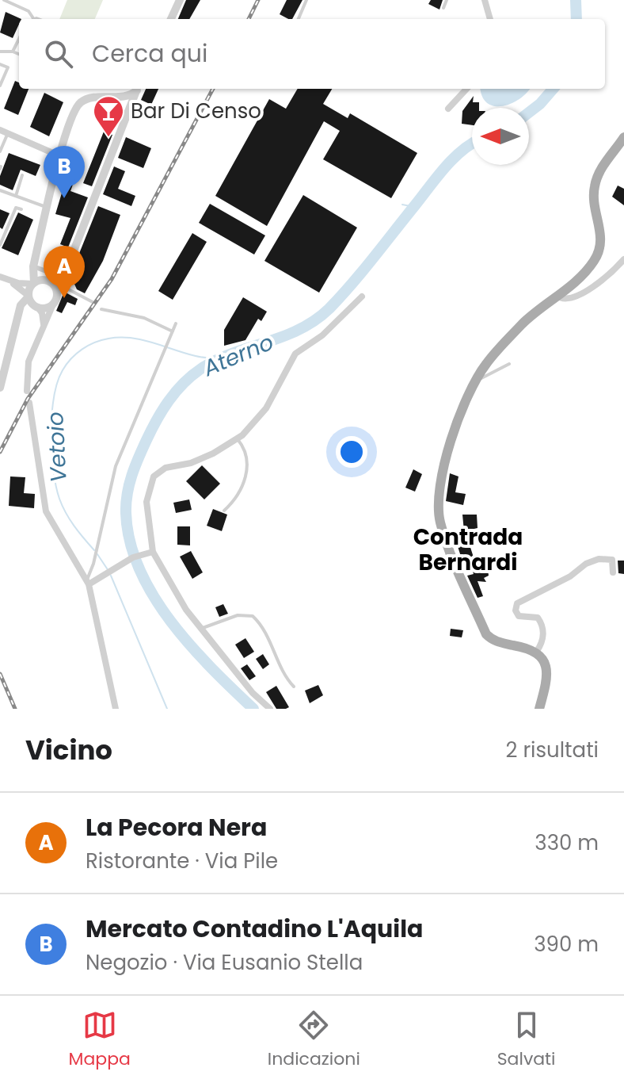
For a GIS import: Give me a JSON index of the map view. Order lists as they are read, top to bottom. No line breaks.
{"districts":["Contrada Bernardi"],"water":["Aterno","Vetoio"],"places":{"bar":["Bar Di Censo"]},"north":"left","page":{"search":"Cerca qui","pins":["B","A"],"heading":["Vicino","2 risultati"],"list":[{"mark":"A","name":"La Pecora Nera","note":"Ristorante · Via Pile","value":"330 m"},{"mark":"B","name":"Mercato Contadino L'Aquila","note":"Negozio · Via Eusanio Stella","value":"390 m"}],"nav":["Mappa","Indicazioni","Salvati"]}}
